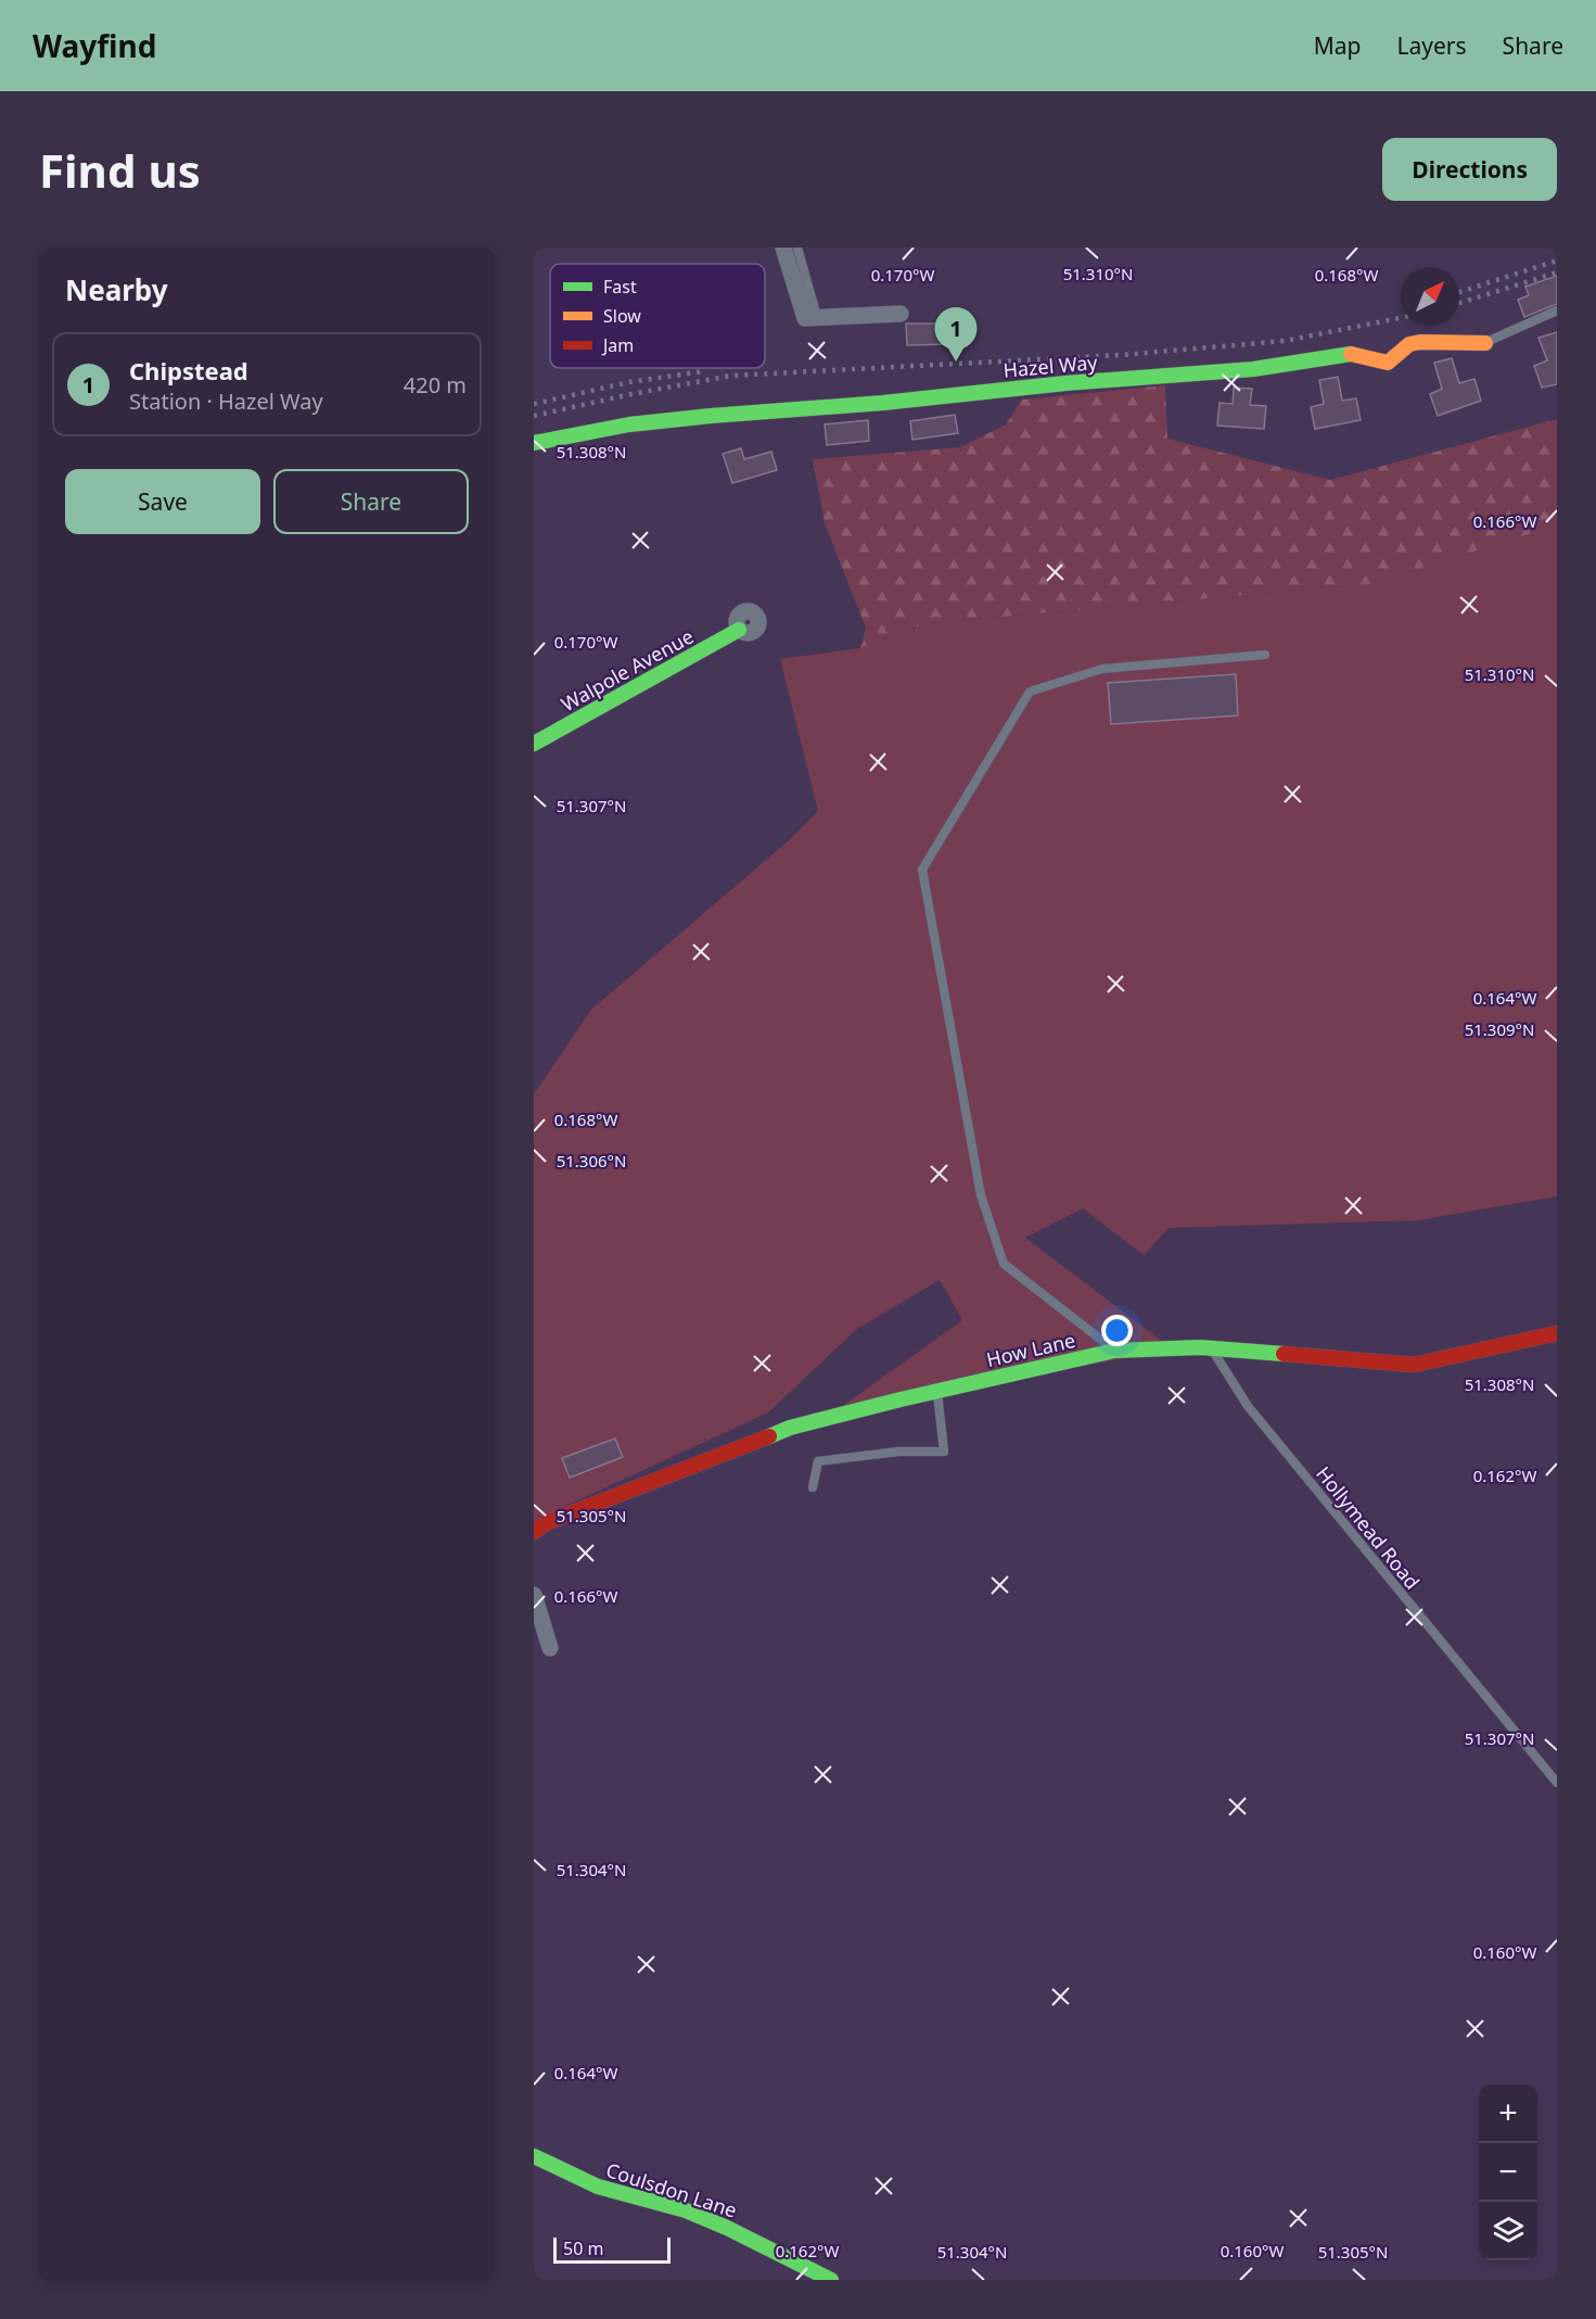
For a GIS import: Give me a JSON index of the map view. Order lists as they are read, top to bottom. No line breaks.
{"streets":{"street":["Hazel Way","Walpole Avenue","How Lane","Coulsdon Lane"],"lane":["Hollymead Road"]},"crossings":[["How Lane","Hollymead Road"]],"legend":["Fast","Slow","Jam"],"scale_bar":"50 m","north":"top right","page":{"header":"Wayfind","nav":["Map","Layers","Share"],"buttons":["Directions",["Save","Share"]],"title":"Find us","heading":"Nearby","pins":"1","list":[{"mark":"1","name":"Chipstead","note":"Station · Hazel Way","value":"420 m"}],"map_buttons":["+","−"],"scale":"50 m"},"coordinates":["51.310°N","0.168°W","0.170°W","51.308°N","0.166°W","51.307°N","0.164°W","51.309°N","51.306°N","0.162°W","51.305°N","51.304°N","0.160°W"]}
